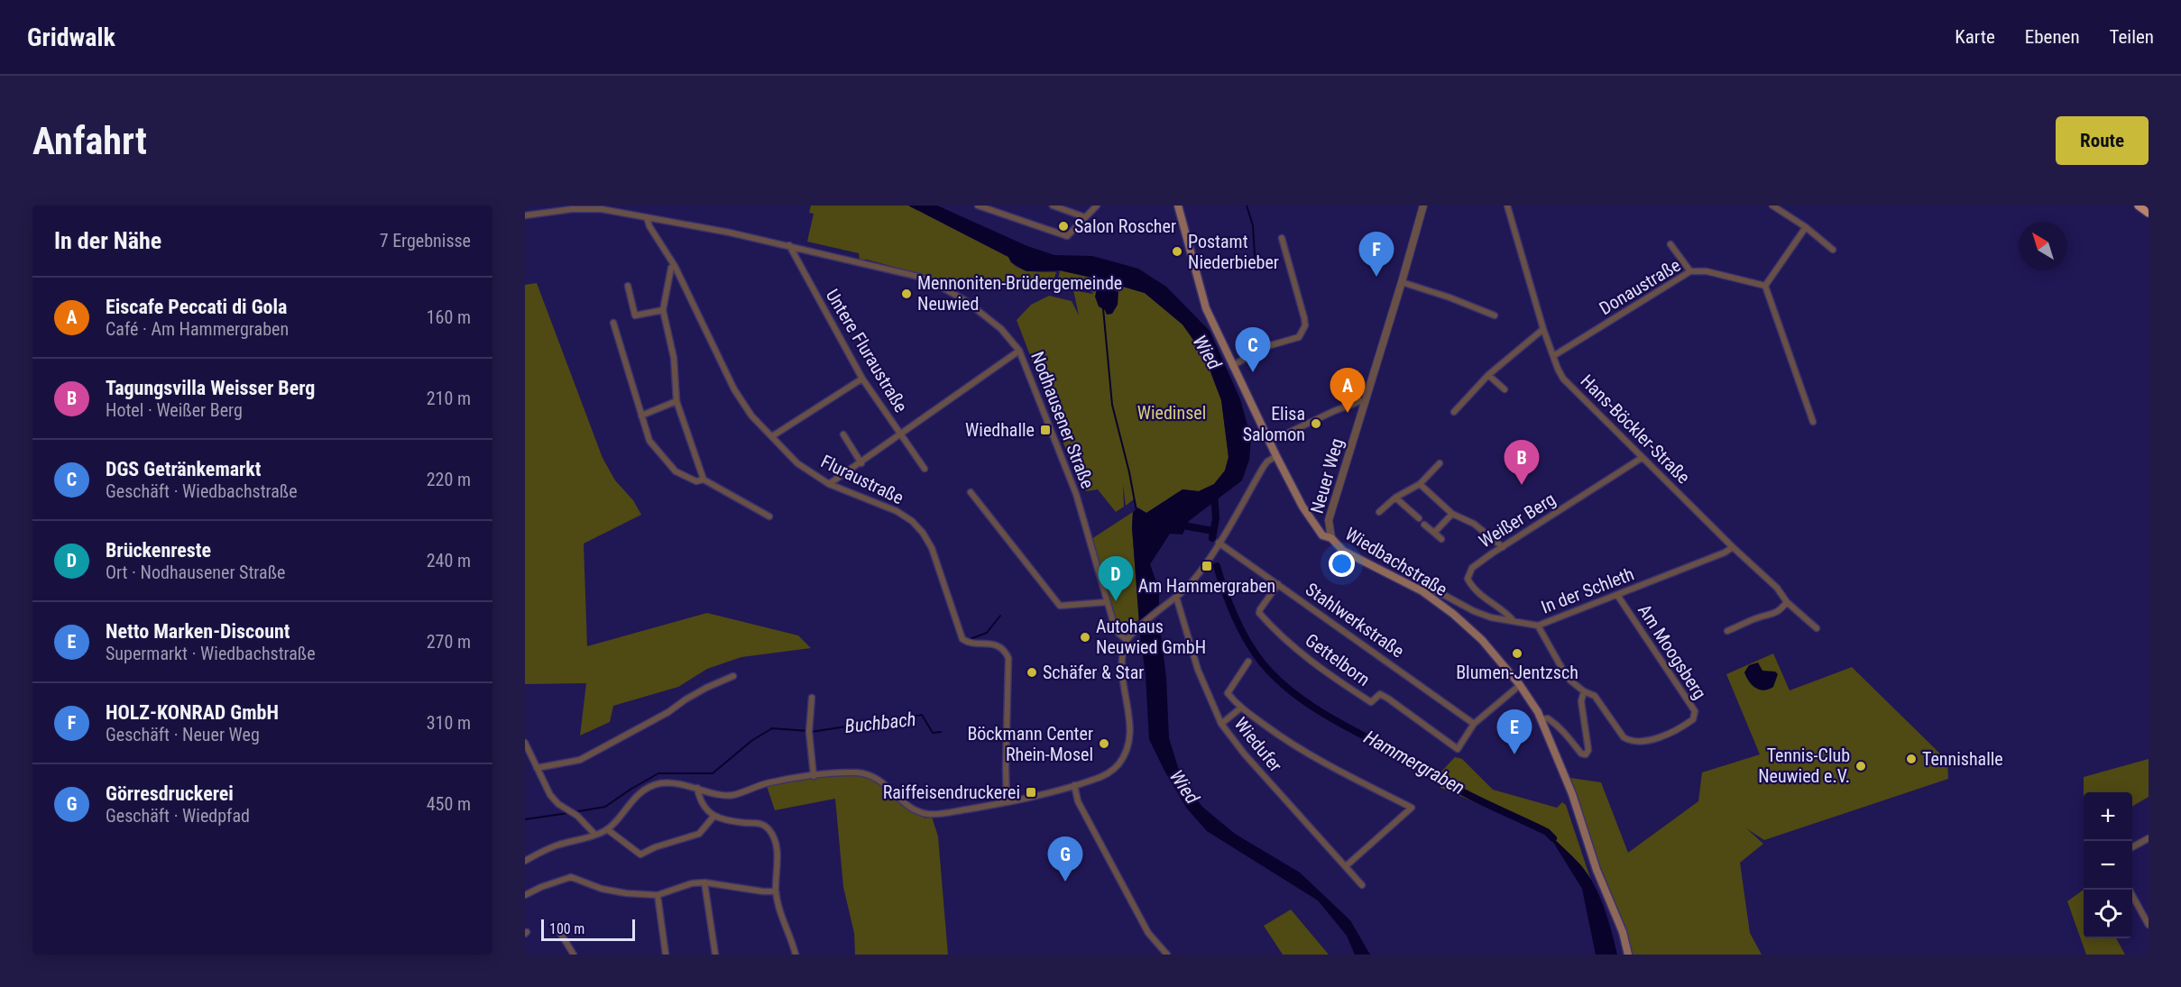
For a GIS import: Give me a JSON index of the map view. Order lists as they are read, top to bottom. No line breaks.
{"streets":{"main road":["Wiedbachstraße"],"street":["Donaustraße","Untere Fluraustraße","Nodhausener Straße","Hans-Böckler-Straße","Neuer Weg","Fluraustraße","Weißer Berg","In der Schleth","Stahlwerkstraße","Am Moogsberg","Gettelborn","Wiedufer"]},"crossings":[["Donaustraße","Hans-Böckler-Straße"],["Untere Fluraustraße","Nodhausener Straße"],["Nodhausener Straße","Fluraustraße"],["Hans-Böckler-Straße","Weißer Berg"],["Hans-Böckler-Straße","In der Schleth"],["Neuer Weg","Wiedbachstraße"],["Weißer Berg","In der Schleth"],["Wiedbachstraße","In der Schleth"],["In der Schleth","Am Moogsberg"],["Stahlwerkstraße","Gettelborn"]],"water":["Wied","Buchbach","Hammergraben"],"parks":["Wiedinsel"],"places":{"other":["Salon Roscher","Postamt Niederbieber","Mennoniten-Brüdergemeinde Neuwied","Elisa Salomon","Autohaus Neuwied GmbH","Blumen-Jentzsch","Schäfer & Star","Böckmann Center Rhein-Mosel","Tennishalle","Tennis-Club Neuwied e.V."],"transit":["Wiedhalle","Am Hammergraben","Raiffeisendruckerei"]},"scale_bar":"100 m","north":"top left","page":{"header":"Gridwalk","nav":["Karte","Ebenen","Teilen"],"buttons":"Route","title":"Anfahrt","heading":["In der Nähe","7 Ergebnisse"],"pins":["F","C","A","B","D","E","G"],"list":[{"mark":"A","name":"Eiscafe Peccati di Gola","note":"Café · Am Hammergraben","value":"160 m"},{"mark":"B","name":"Tagungsvilla Weisser Berg","note":"Hotel · Weißer Berg","value":"210 m"},{"mark":"C","name":"DGS Getränkemarkt","note":"Geschäft · Wiedbachstraße","value":"220 m"},{"mark":"D","name":"Brückenreste","note":"Ort · Nodhausener Straße","value":"240 m"},{"mark":"E","name":"Netto Marken-Discount","note":"Supermarkt · Wiedbachstraße","value":"270 m"},{"mark":"F","name":"HOLZ-KONRAD GmbH","note":"Geschäft · Neuer Weg","value":"310 m"},{"mark":"G","name":"Görresdruckerei","note":"Geschäft · Wiedpfad","value":"450 m"}],"map_buttons":["+","−"],"scale":"100 m"}}
